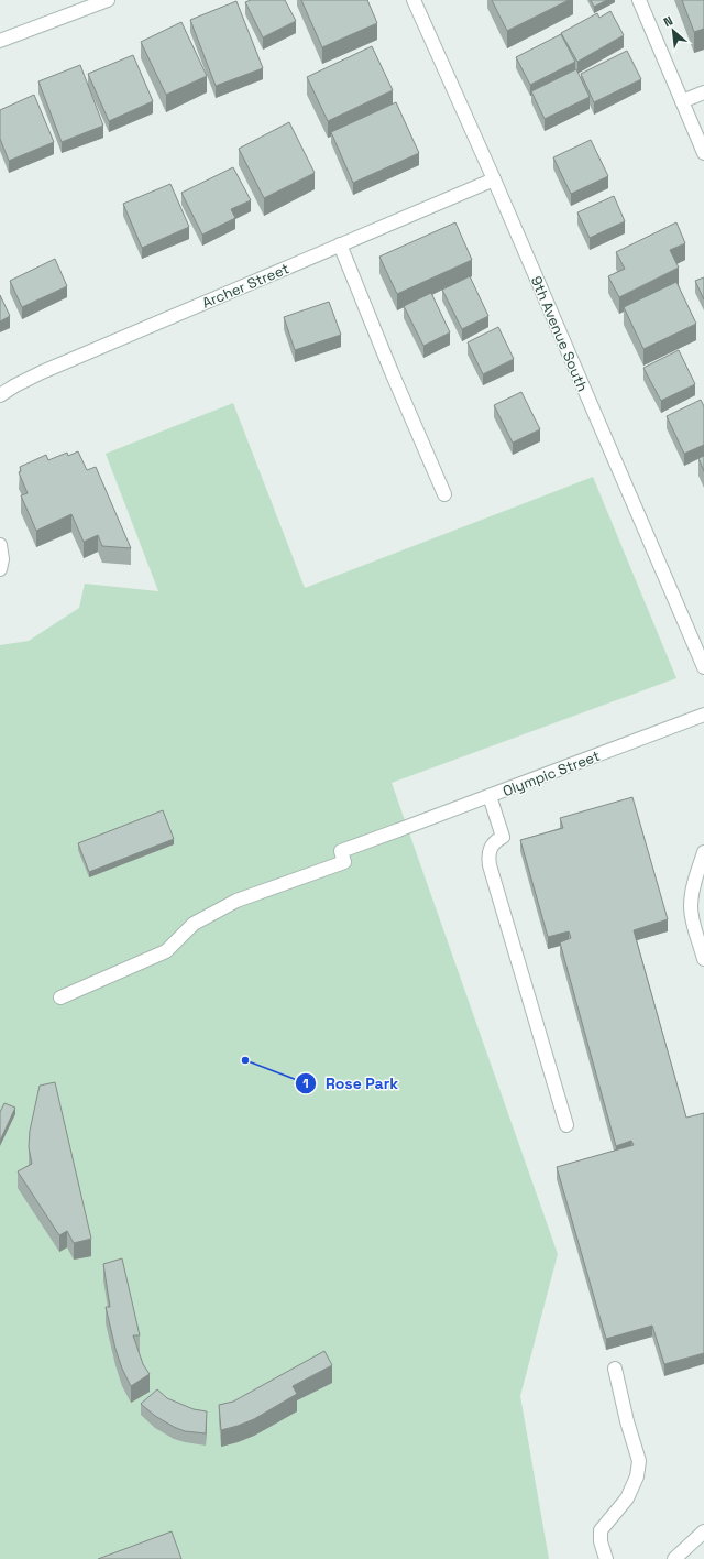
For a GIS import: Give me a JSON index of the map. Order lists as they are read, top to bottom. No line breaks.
{"streets":{"street":["Archer Street","9th Avenue South","Olympic Street"]},"crossings":[["Archer Street","9th Avenue South"]],"places":["Rose Park"],"north":"top left"}
